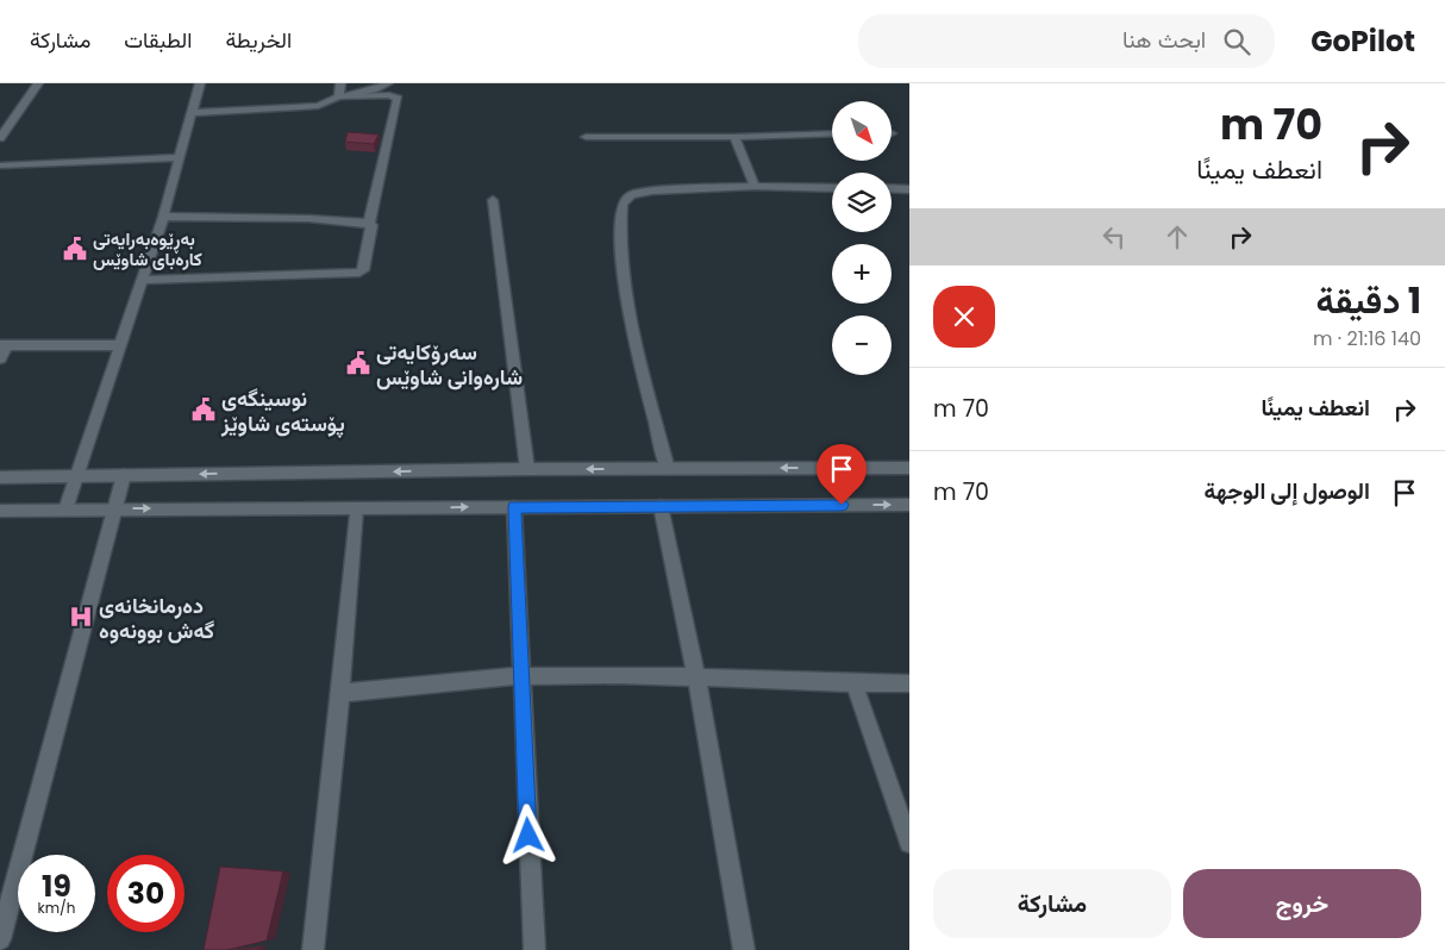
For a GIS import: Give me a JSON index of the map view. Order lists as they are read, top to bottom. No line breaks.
{"places":{"public building":["بەڕێوەبەرایەتی کارەبای شاوێس","سەرۆکایەتی شارەوانی شاوێس","نوسینگەی پۆستەی شاوێز"],"hospital":["دەرمانخانەی گەش بوونەوە"]},"north":"bottom right","page":{"header":"GoPilot","search":"ابحث هنا","nav":["الخريطة","الطبقات","مشاركة"],"turn":["70 m","انعطف يمينًا"],"map_buttons":["+","−"],"heading":["1 دقيقة","140 m · 21:16"],"list":[{"name":"انعطف يمينًا","value":"70 m"},{"name":"الوصول إلى الوجهة","value":"70 m"}],"speed":"19 km/h","limit":"30","buttons":["خروج","مشاركة"]}}
